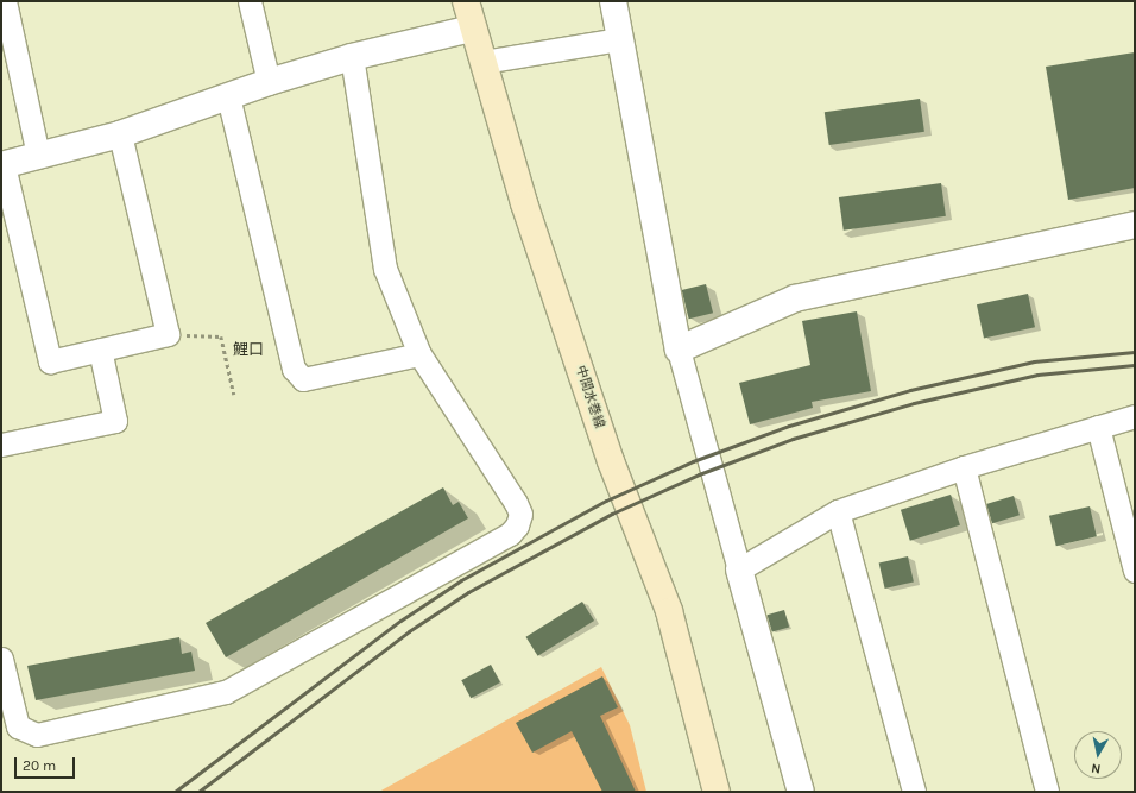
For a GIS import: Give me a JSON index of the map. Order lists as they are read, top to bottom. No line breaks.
{"streets":{"main road":["中間水巻線"]},"districts":["鯉口"],"scale_bar":"20 m","north":"bottom"}
